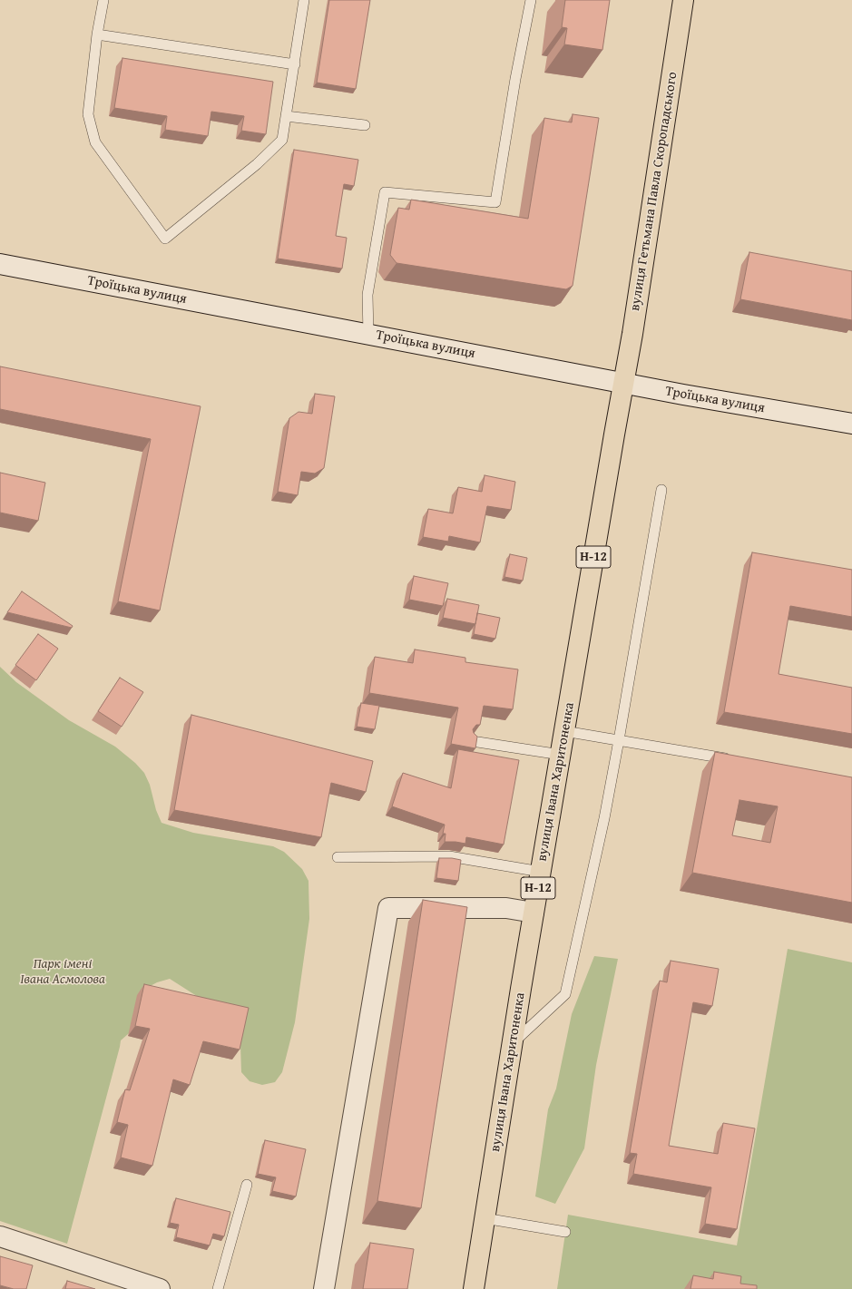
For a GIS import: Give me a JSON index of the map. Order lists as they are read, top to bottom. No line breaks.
{"streets":{"main road":["вулиця Гетьмана Павла Скоропадського","Троїцька вулиця","Н-12","вулиця Івана Харитоненка"]},"crossings":[["вулиця Гетьмана Павла Скоропадського","Троїцька вулиця"],["вулиця Гетьмана Павла Скоропадського","вулиця Івана Харитоненка"],["Троїцька вулиця","вулиця Івана Харитоненка"]],"parks":["Парк імені Івана Асмолова"]}
